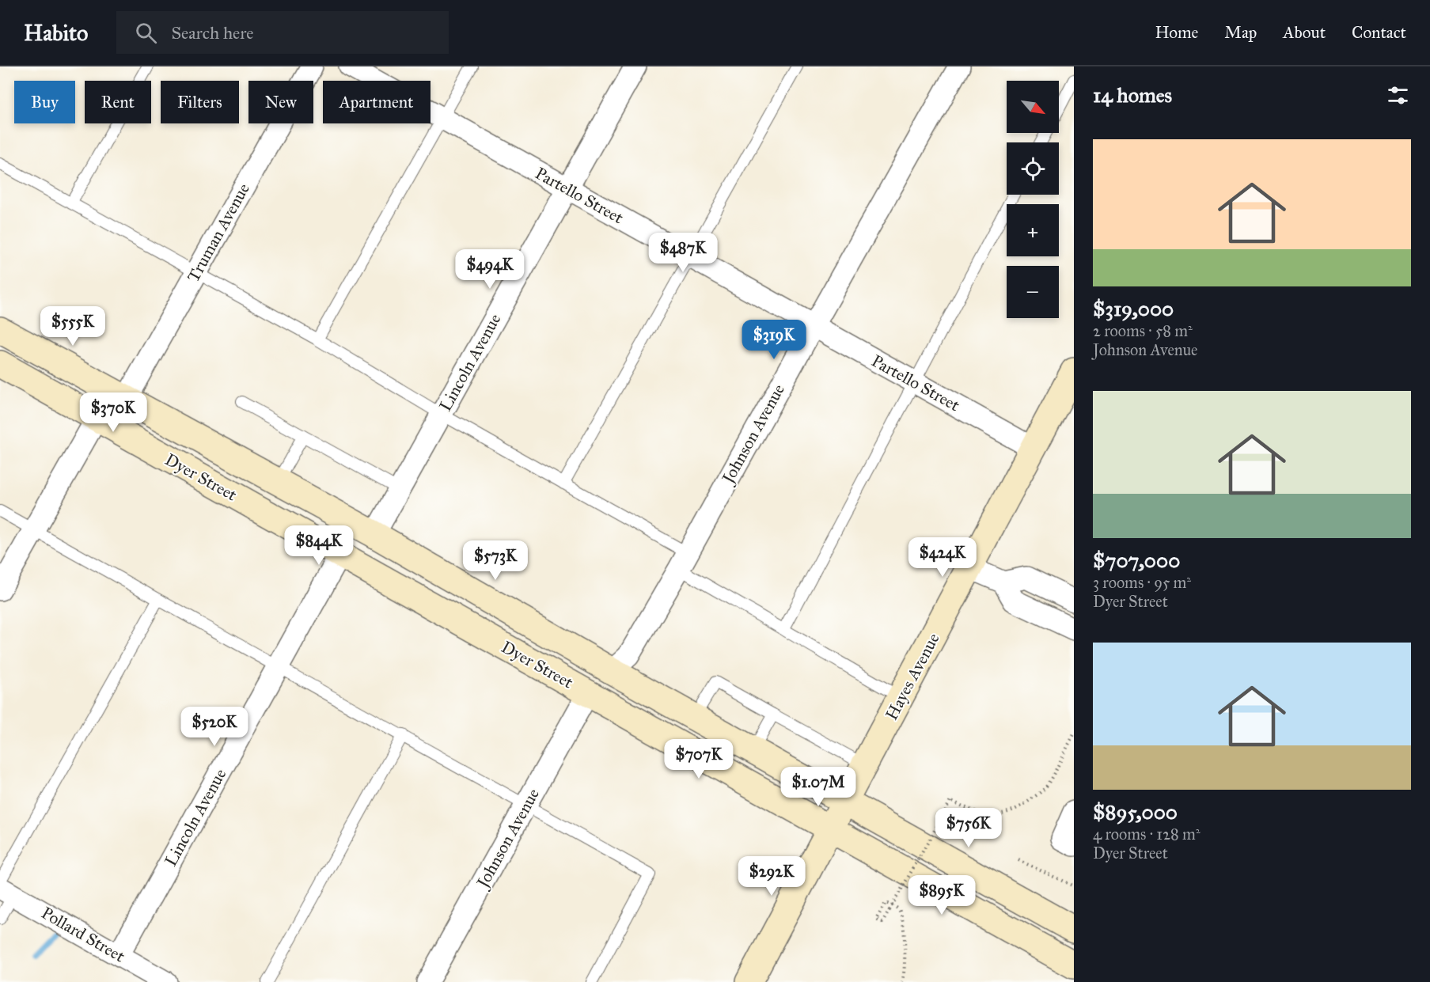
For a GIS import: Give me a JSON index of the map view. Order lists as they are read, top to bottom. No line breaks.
{"streets":{"main road":["Dyer Street","Hayes Avenue"],"street":["Partello Street","Truman Avenue","Lincoln Avenue","Johnson Avenue","Pollard Street"]},"crossings":[["Partello Street","Lincoln Avenue"],["Partello Street","Johnson Avenue"],["Partello Street","Hayes Avenue"],["Truman Avenue","Dyer Street"],["Lincoln Avenue","Dyer Street"],["Lincoln Avenue","Pollard Street"],["Johnson Avenue","Dyer Street"],["Dyer Street","Hayes Avenue"]],"north":"bottom right","page":{"header":"Habito","search":"Search here","nav":["Home","Map","About","Contact"],"heading":"14 homes","map_buttons":["+","−"],"chip":["Buy","Rent","Filters","New","Apartment"],"list":[{"name":"$319,000","note":"2 rooms · 58 m² · Johnson Avenue"},{"name":"$707,000","note":"3 rooms · 95 m² · Dyer Street"},{"name":"$895,000","note":"4 rooms · 128 m² · Dyer Street"}],"price":["$487K","$494K","$555K","$319K","$370K","$844K","$424K","$573K","$520K","$707K","$1.07M","$756K","$292K","$895K"]}}
